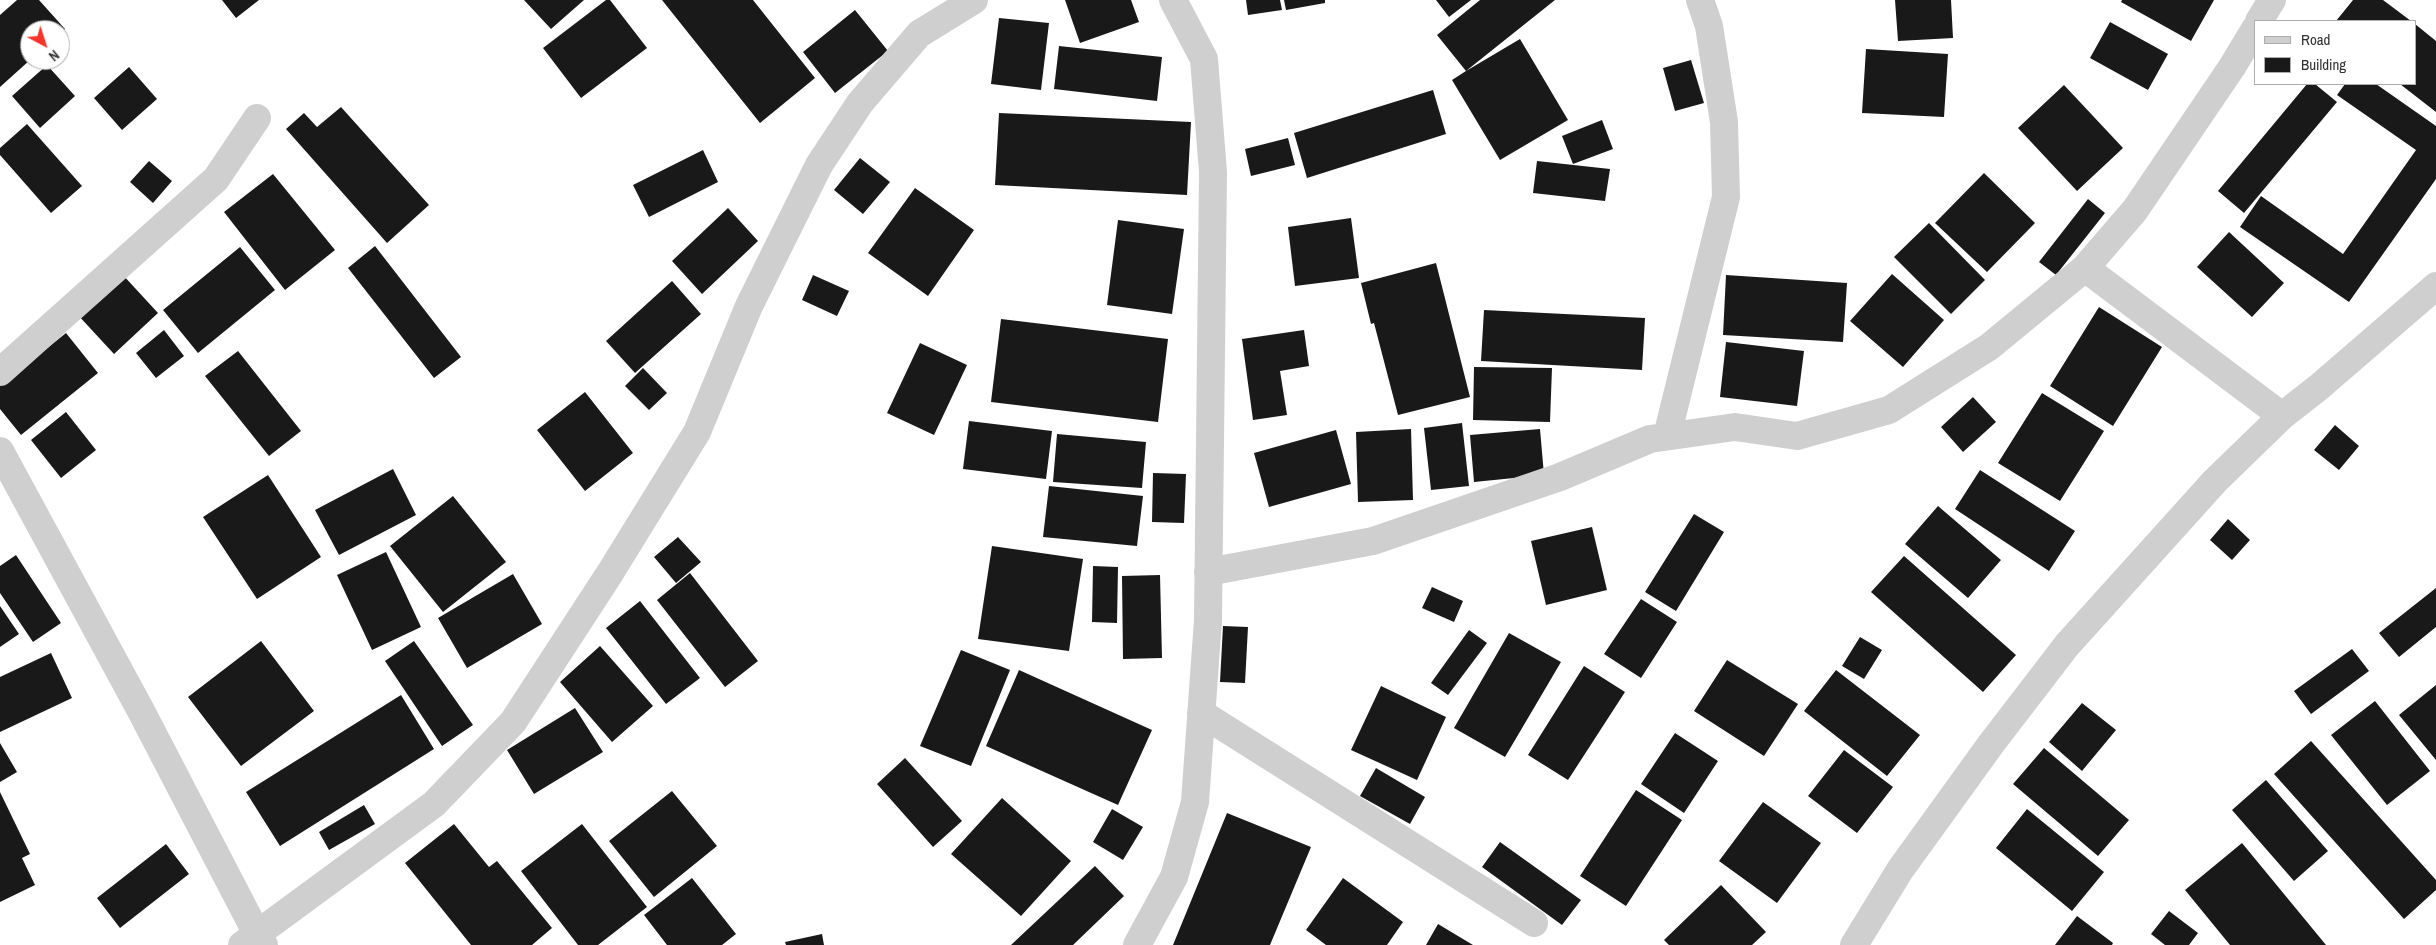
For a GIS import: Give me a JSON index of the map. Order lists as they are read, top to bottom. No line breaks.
{"legend":["Road","Building"],"north":"bottom right"}
